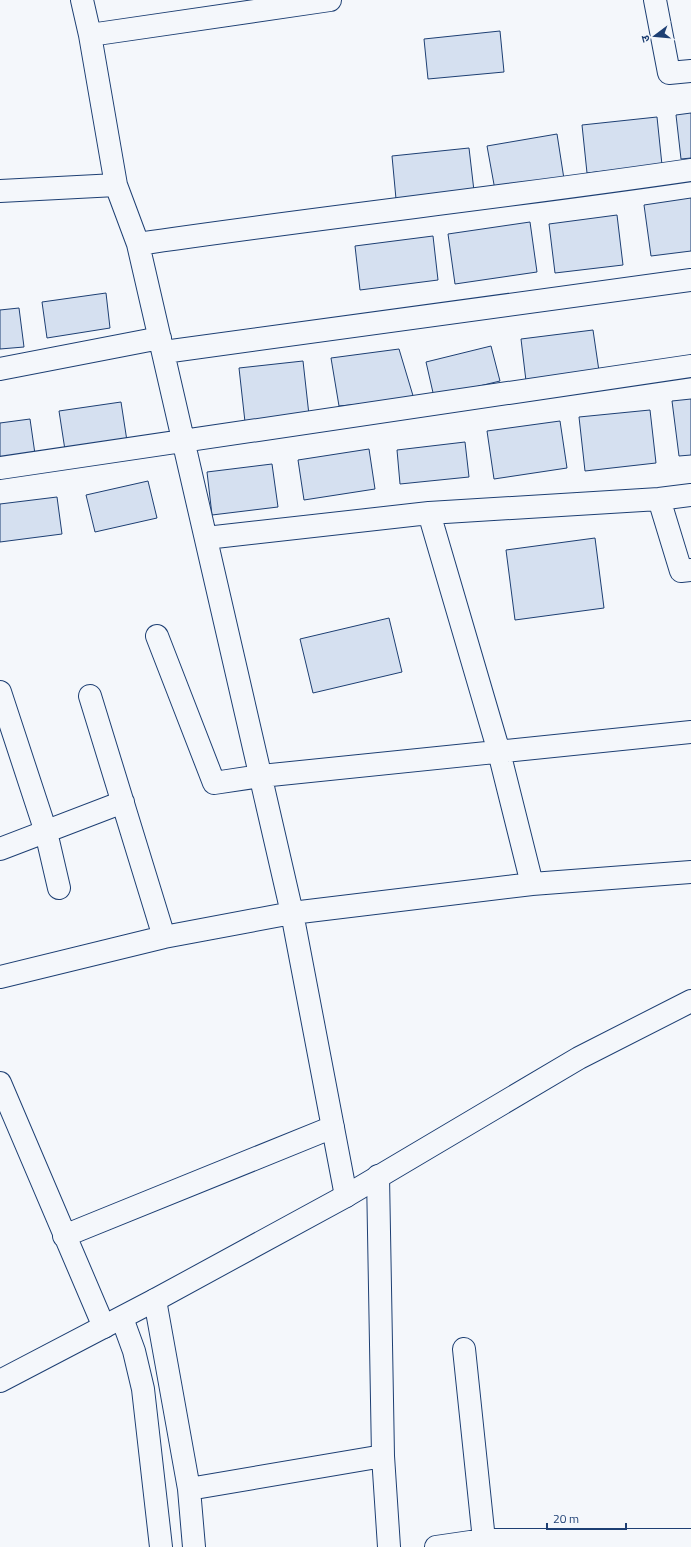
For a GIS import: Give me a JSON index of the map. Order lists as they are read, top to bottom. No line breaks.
{"scale_bar":"20 m","north":"left"}
